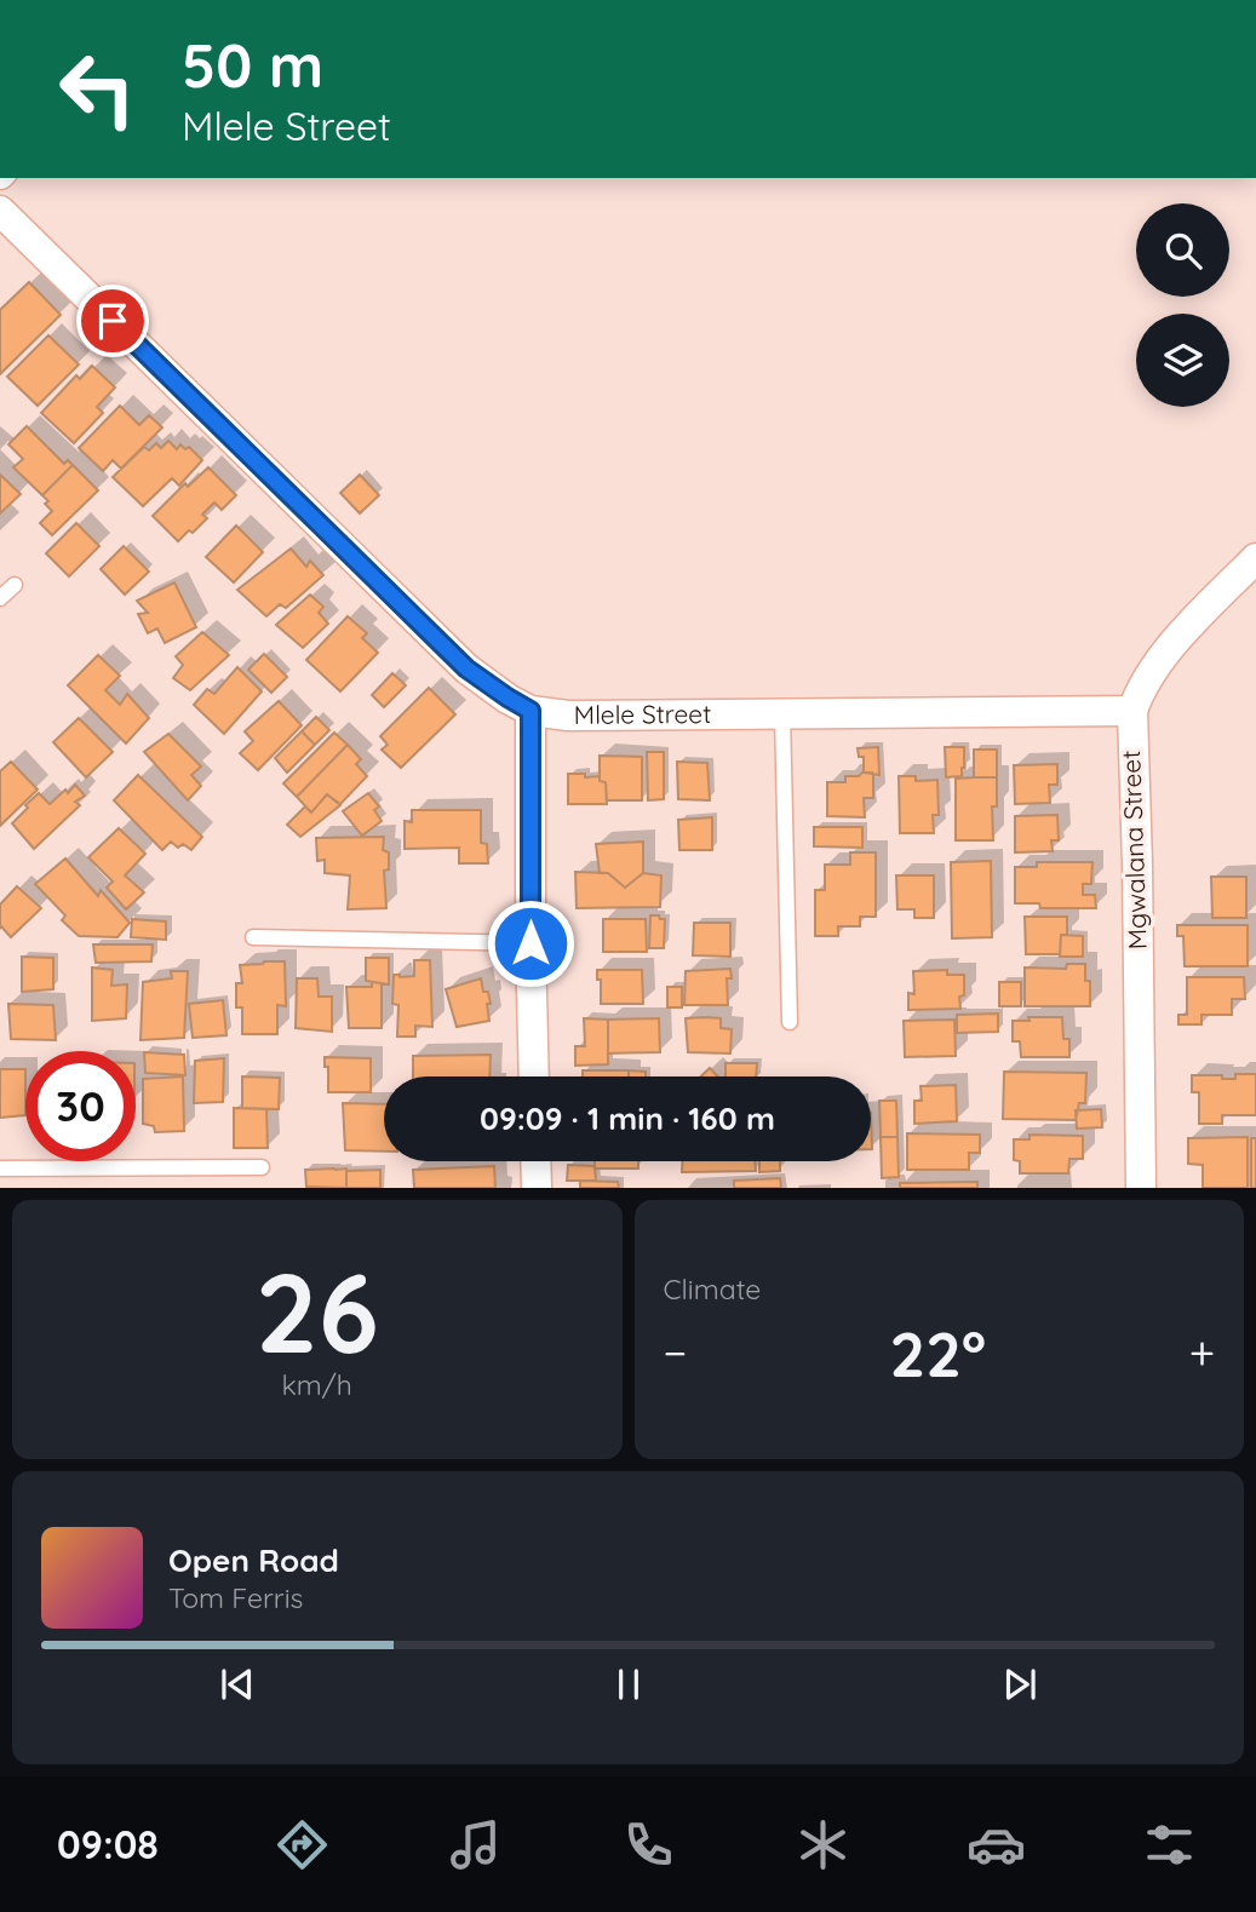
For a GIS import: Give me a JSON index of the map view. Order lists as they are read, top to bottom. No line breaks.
{"streets":{"street":["Mlele Street","Mgwalana Street"]},"crossings":[["Mlele Street","Mgwalana Street"]],"page":{"turn":["50 m","Mlele Street"],"limit":"30","trip":"09:09 · 1 min · 160 m","tile":[["26","km/h"],"Climate"],"heat":["−","22°","+"],"song":["Open Road","Tom Ferris"],"tabs":"09:08"}}
